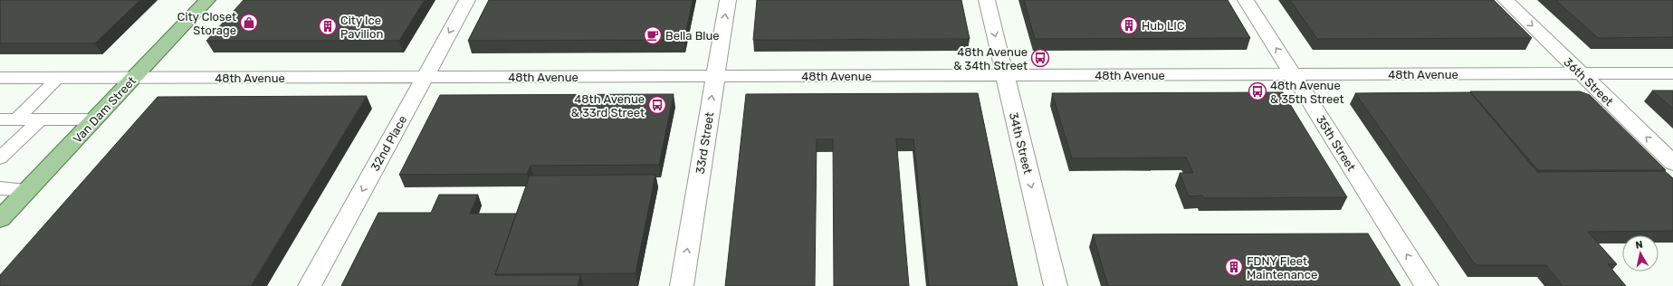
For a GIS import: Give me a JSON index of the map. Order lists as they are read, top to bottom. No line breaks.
{"streets":{"main road":["Van Dam Street"],"street":["48th Avenue","36th Street","32nd Place","33rd Street","34th Street","35th Street"]},"crossings":[["48th Avenue","36th Street"],["48th Avenue","Van Dam Street"],["48th Avenue","32nd Place"],["48th Avenue","33rd Street"],["48th Avenue","34th Street"],["48th Avenue","35th Street"]],"one_way":["32nd Place","33rd Street","34th Street","35th Street"],"places":{"shop":["City Closet Storage"],"building":["Hub LIC","City Ice Pavilion","FDNY Fleet Maintenance"],"cafe":["Bella Blue"],"bus stop":["48th Avenue & 34th Street","48th Avenue & 35th Street","48th Avenue & 33rd Street"]},"north":"top"}
